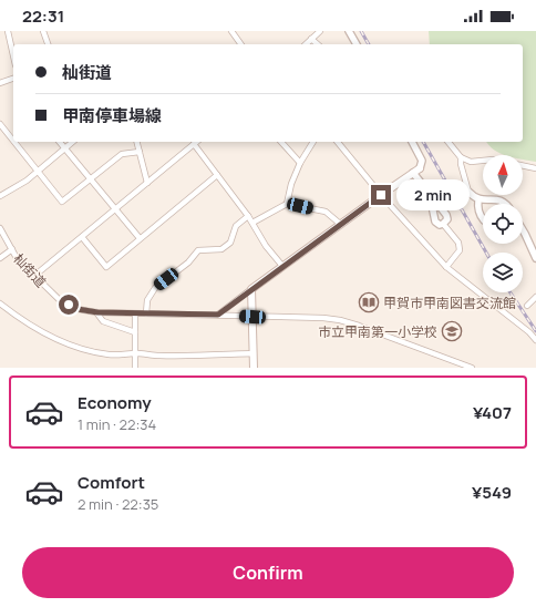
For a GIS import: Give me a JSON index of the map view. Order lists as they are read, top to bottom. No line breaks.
{"streets":{"street":["杣街道"]},"places":{"library":["甲賀市甲南図書交流館"],"school or university":["市立甲南第一小学校"]},"north":"top","page":{"status":"22:31","banner":["杣街道","甲南停車場線"],"bubble":"2 min","list":[{"name":"Economy","note":"1 min · 22:34","value":"¥407"},{"name":"Comfort","note":"2 min · 22:35","value":"¥549"}],"buttons":"Confirm"}}
